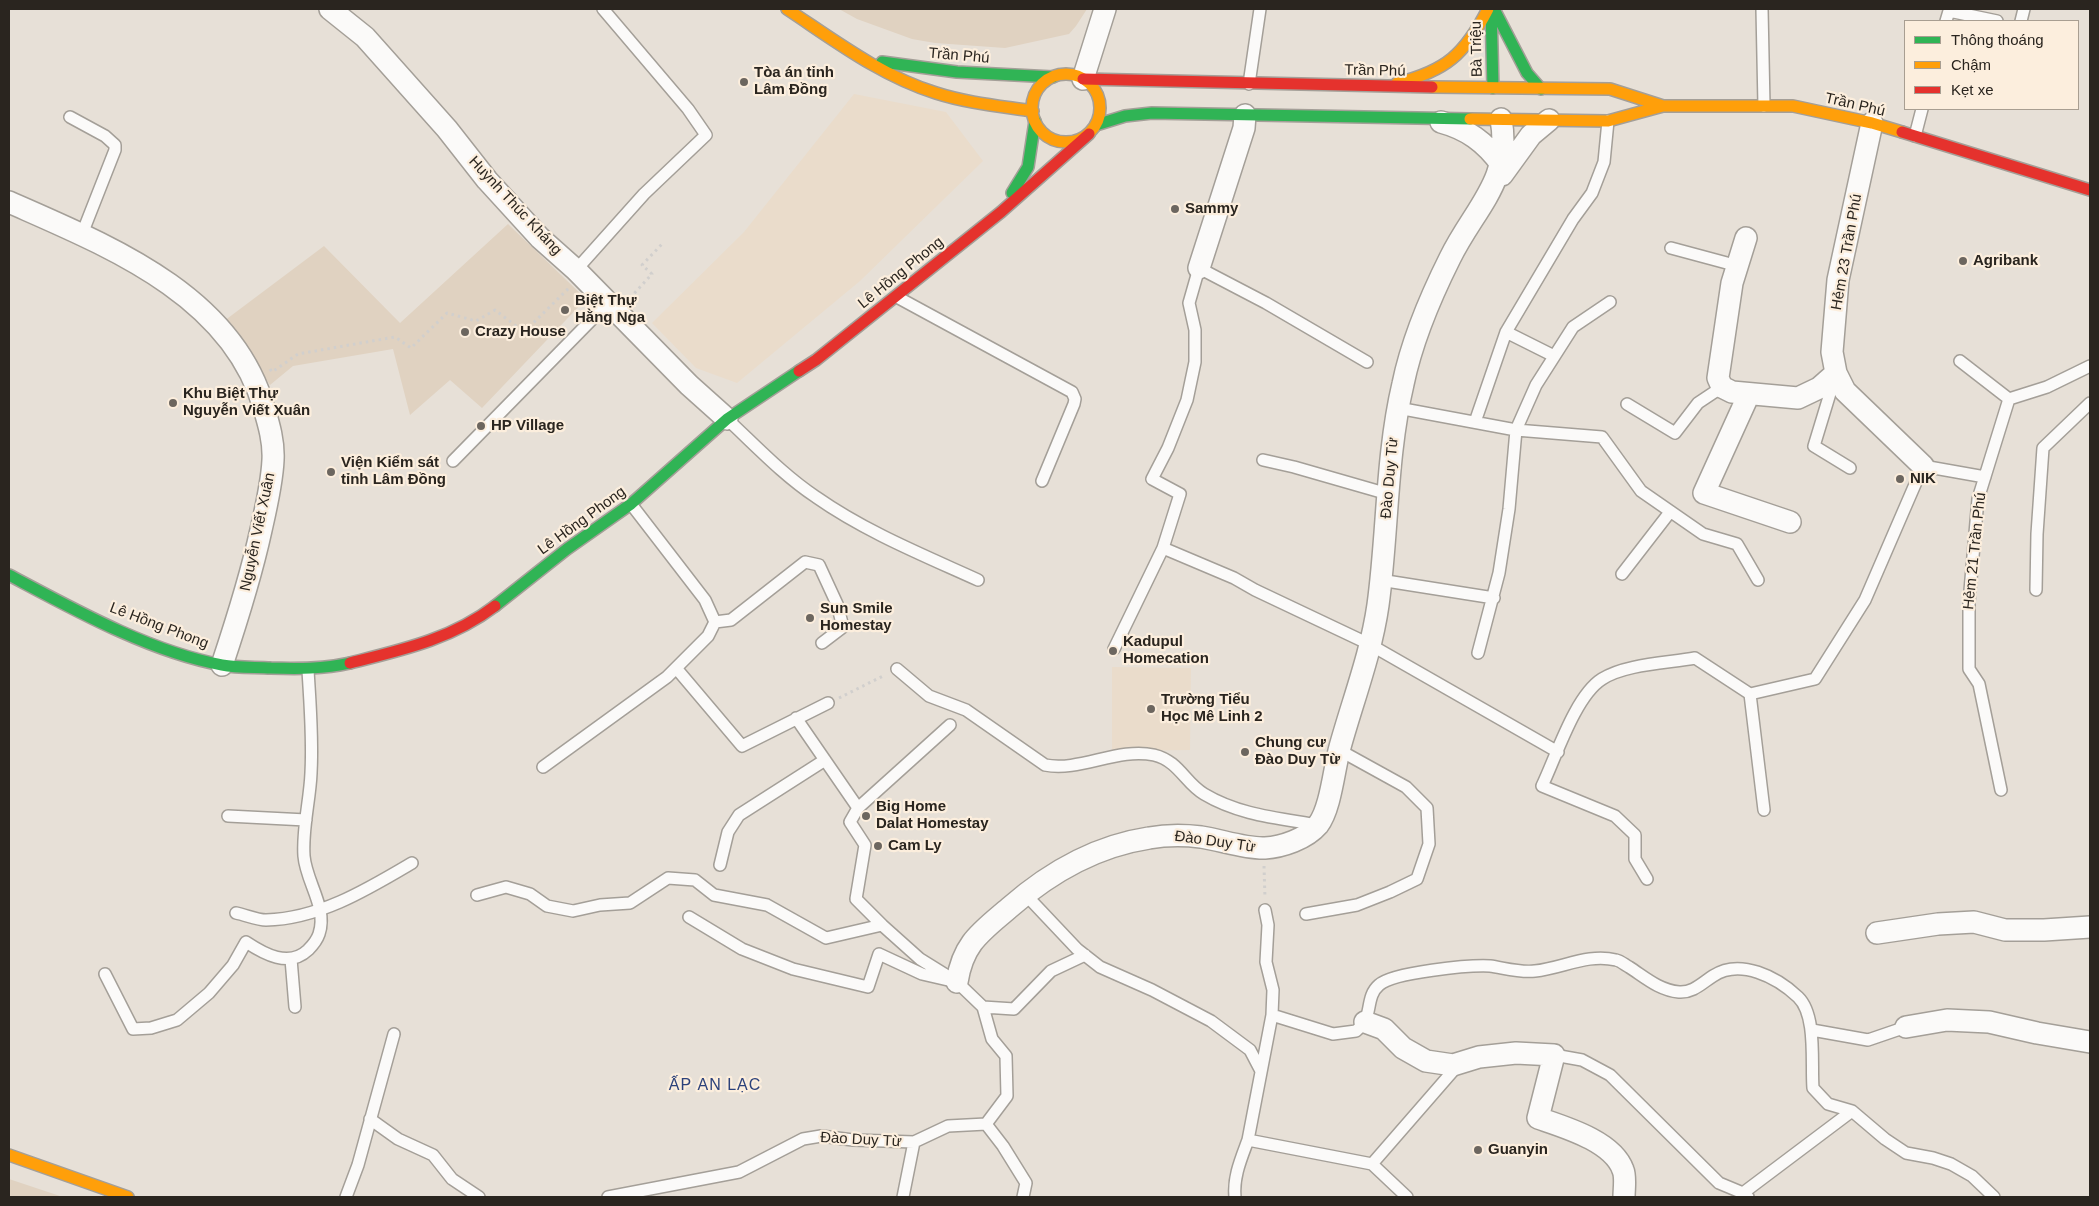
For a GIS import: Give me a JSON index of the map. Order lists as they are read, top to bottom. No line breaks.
{"streets":{"main road":["Bà Triệu","Trần Phú","Lê Hồng Phong"],"street":["Huỳnh Thúc Kháng","Hẻm 23 Trần Phú","Đào Duy Từ","Nguyễn Viết Xuân"],"lane":["Hẻm 21 Trần Phú"]},"crossings":[["Bà Triệu","Trần Phú"],["Trần Phú","Hẻm 23 Trần Phú"],["Trần Phú","Lê Hồng Phong"],["Trần Phú","Đào Duy Từ"],["Huỳnh Thúc Kháng","Lê Hồng Phong"],["Lê Hồng Phong","Nguyễn Viết Xuân"]],"districts":["ẤP AN LẠC"],"places":["Tòa án tỉnh Lâm Đồng","Sammy","Agribank","Biệt Thự Hằng Nga","Crazy House","Khu Biệt Thự Nguyễn Viết Xuân","HP Village","Viện Kiểm sát tỉnh Lâm Đồng","NIK","Sun Smile Homestay","Kadupul Homecation","Trường Tiểu Học Mê Linh 2","Chung cư Đào Duy Từ","Big Home Dalat Homestay","Cam Ly","Guanyin"],"legend":["Thông thoáng","Chậm","Kẹt xe"]}
